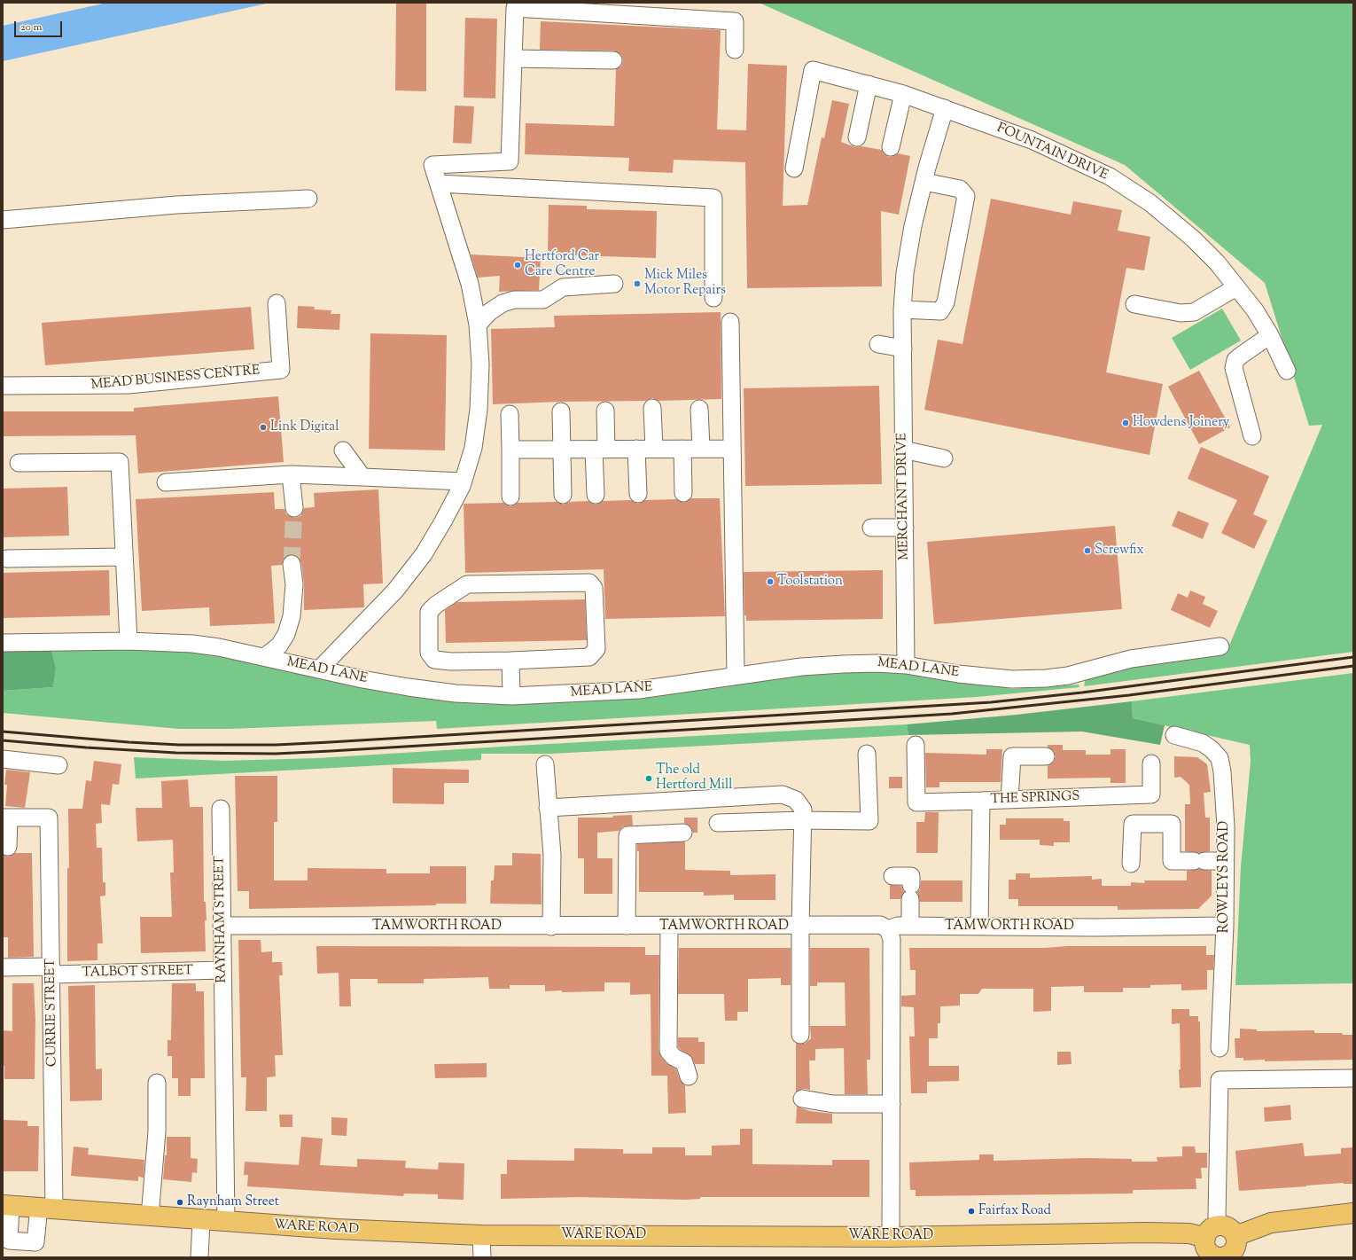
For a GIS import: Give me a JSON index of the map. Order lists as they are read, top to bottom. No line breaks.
{"streets":{"main road":["WARE ROAD"],"street":["FOUNTAIN DRIVE","MEAD BUSINESS CENTRE","MERCHANT DRIVE","MEAD LANE","THE SPRINGS","ROWLEYS ROAD","RAYNHAM STREET","TAMWORTH ROAD","TALBOT STREET","CURRIE STREET"]},"crossings":[["MERCHANT DRIVE","MEAD LANE"],["THE SPRINGS","TAMWORTH ROAD"],["ROWLEYS ROAD","TAMWORTH ROAD"],["RAYNHAM STREET","TAMWORTH ROAD"],["RAYNHAM STREET","TALBOT STREET"],["RAYNHAM STREET","WARE ROAD"],["TALBOT STREET","CURRIE STREET"],["CURRIE STREET","WARE ROAD"]],"places":["Hertford Car Care Centre","Mick Miles Motor Repairs","Howdens Joinery","Link Digital","Screwfix","Toolstation","The old Hertford Mill","Raynham Street","Fairfax Road"],"scale_bar":"20 m"}
